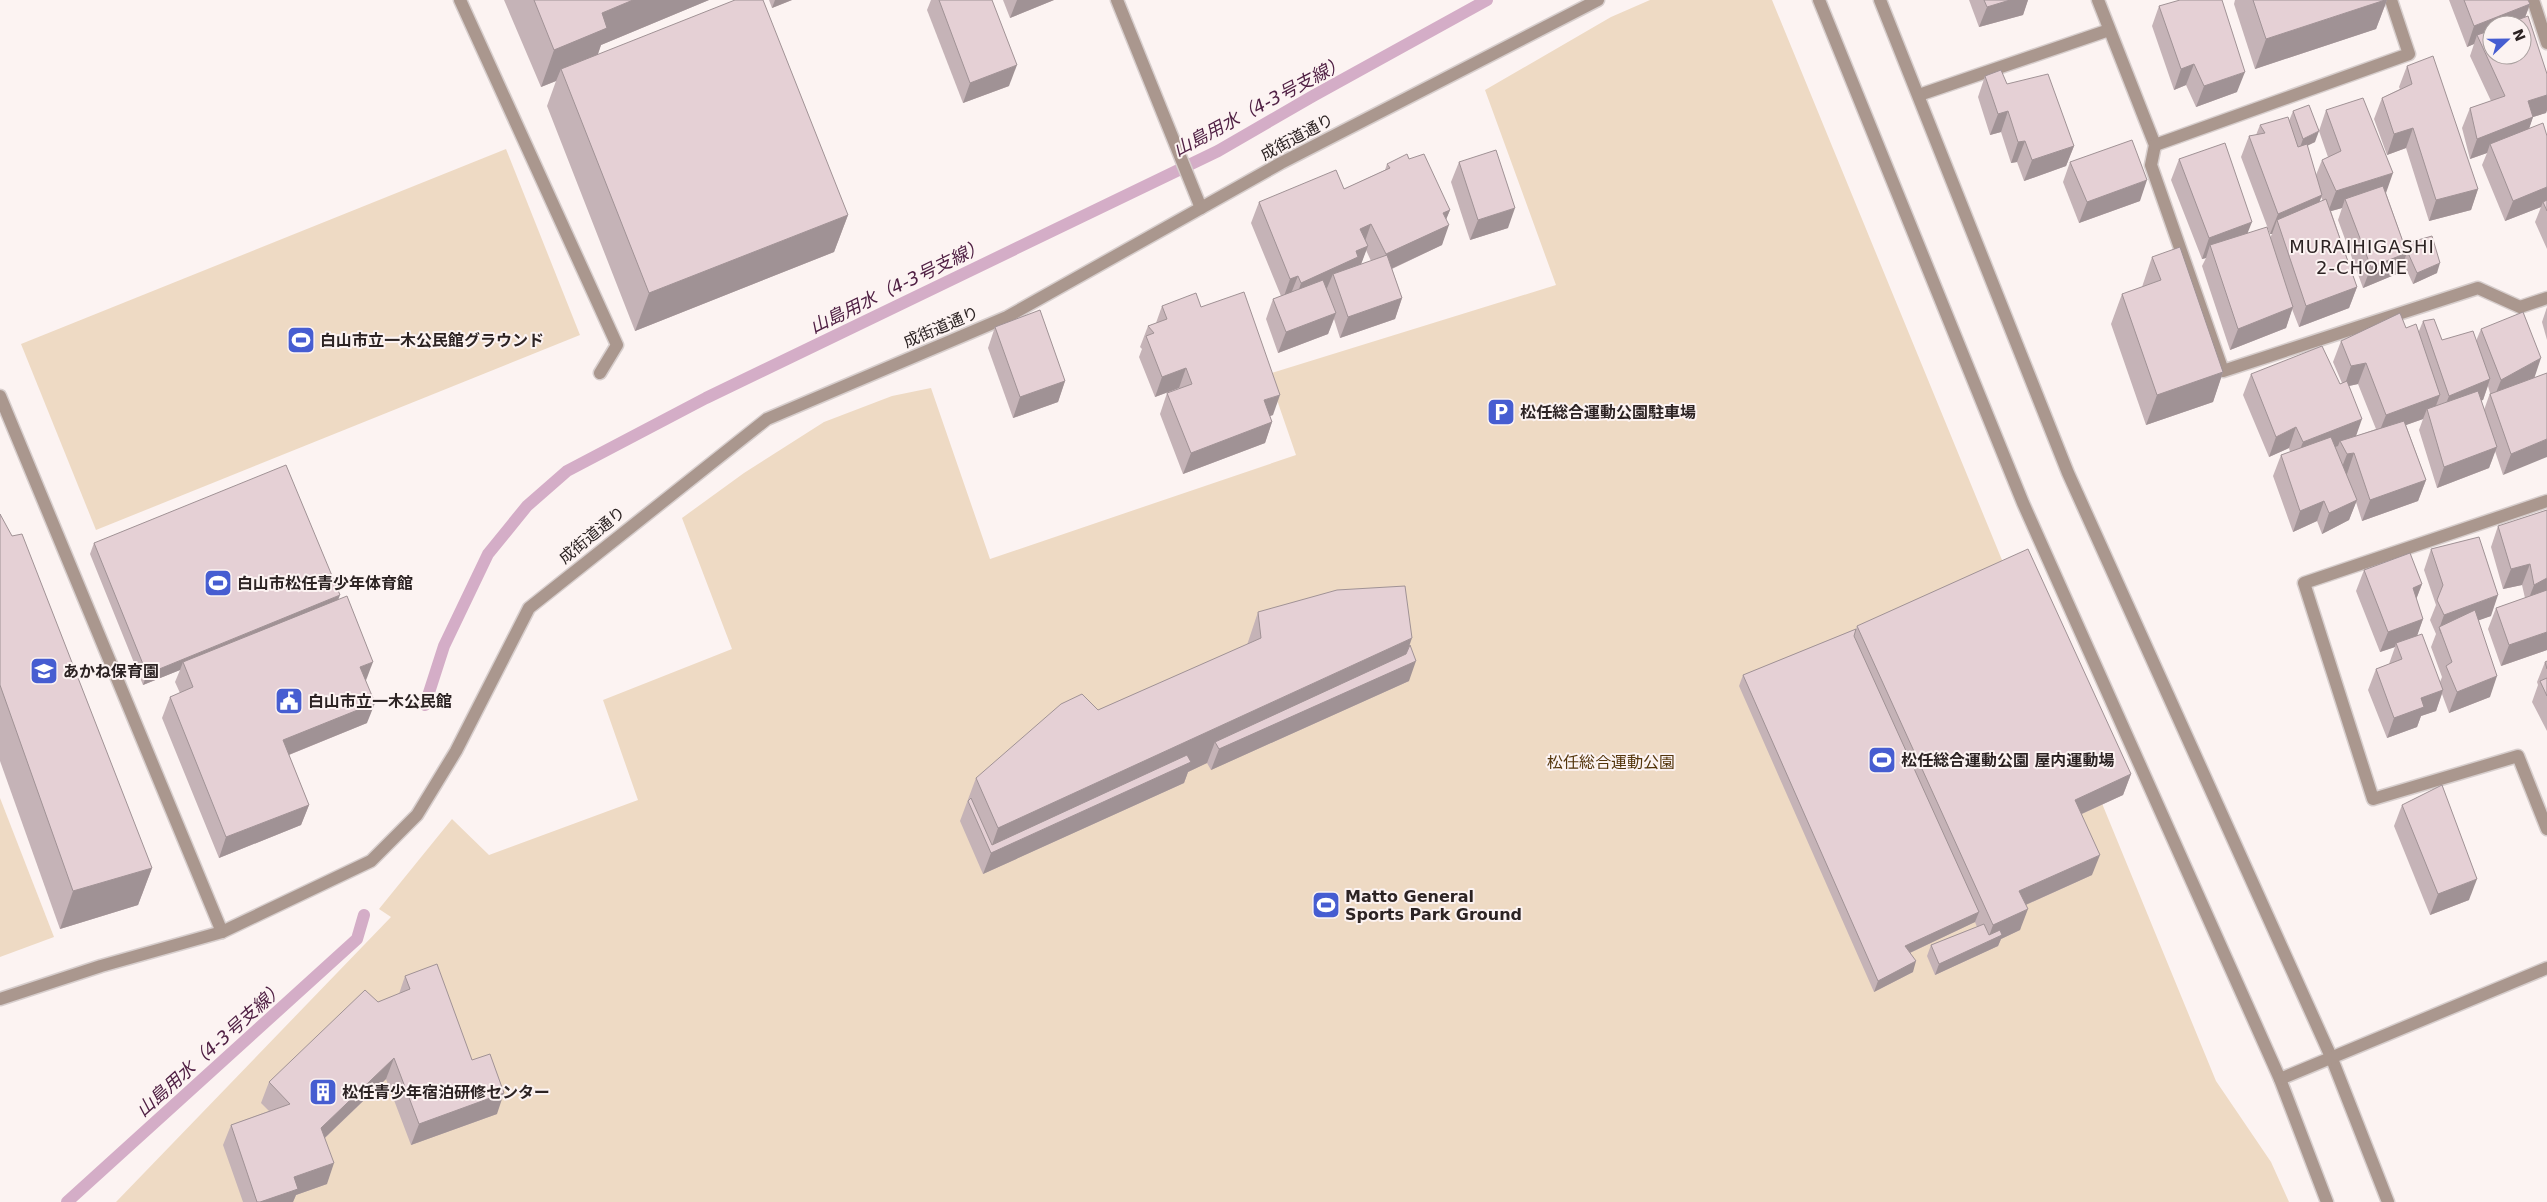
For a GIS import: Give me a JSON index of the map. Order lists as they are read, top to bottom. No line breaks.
{"streets":{"street":["成街道通り"]},"districts":["MURAIHIGASHI 2-CHOME"],"water":["山島用水（4-3号支線）"],"parks":["松任総合運動公園"],"places":{"sports":["白山市立一木公民館グラウンド","白山市松任青少年体育館","松任総合運動公園 屋内運動場","Matto General Sports Park Ground"],"parking":["松任総合運動公園駐車場"],"school or university":["あかね保育園"],"public building":["白山市立一木公民館"],"building":["松任青少年宿泊研修センター"]},"north":"right"}
